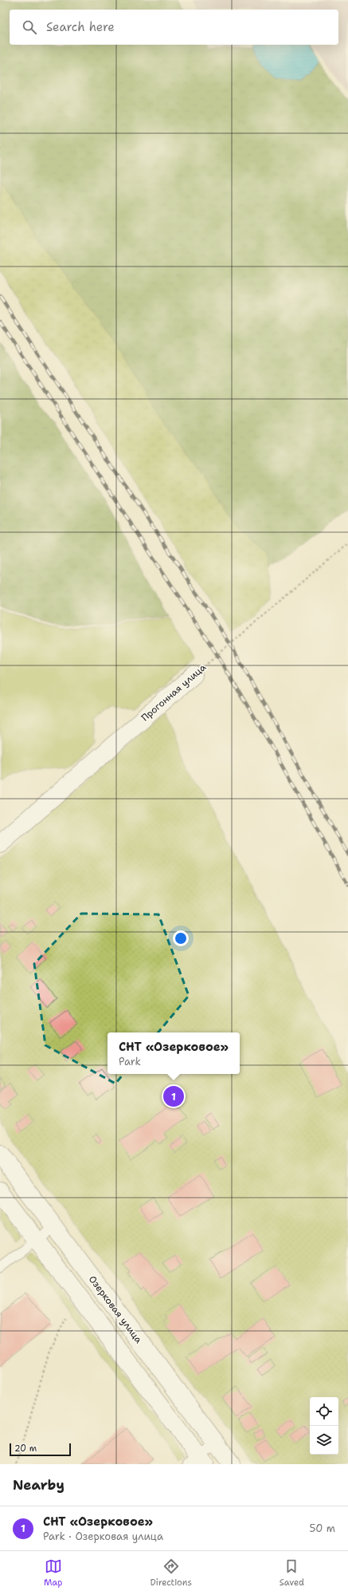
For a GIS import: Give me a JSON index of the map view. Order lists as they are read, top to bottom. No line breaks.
{"streets":{"street":["Прогонная улица","Озерковая улица"]},"scale_bar":"20 m","page":{"search":"Search here","popup":["СНТ «Озерковое»","Park"],"pins":"1","scale":"20 m","heading":"Nearby","list":[{"mark":"1","name":"СНТ «Озерковое»","note":"Park · Озерковая улица","value":"50 m"}],"nav":["Map","Directions","Saved"]}}
